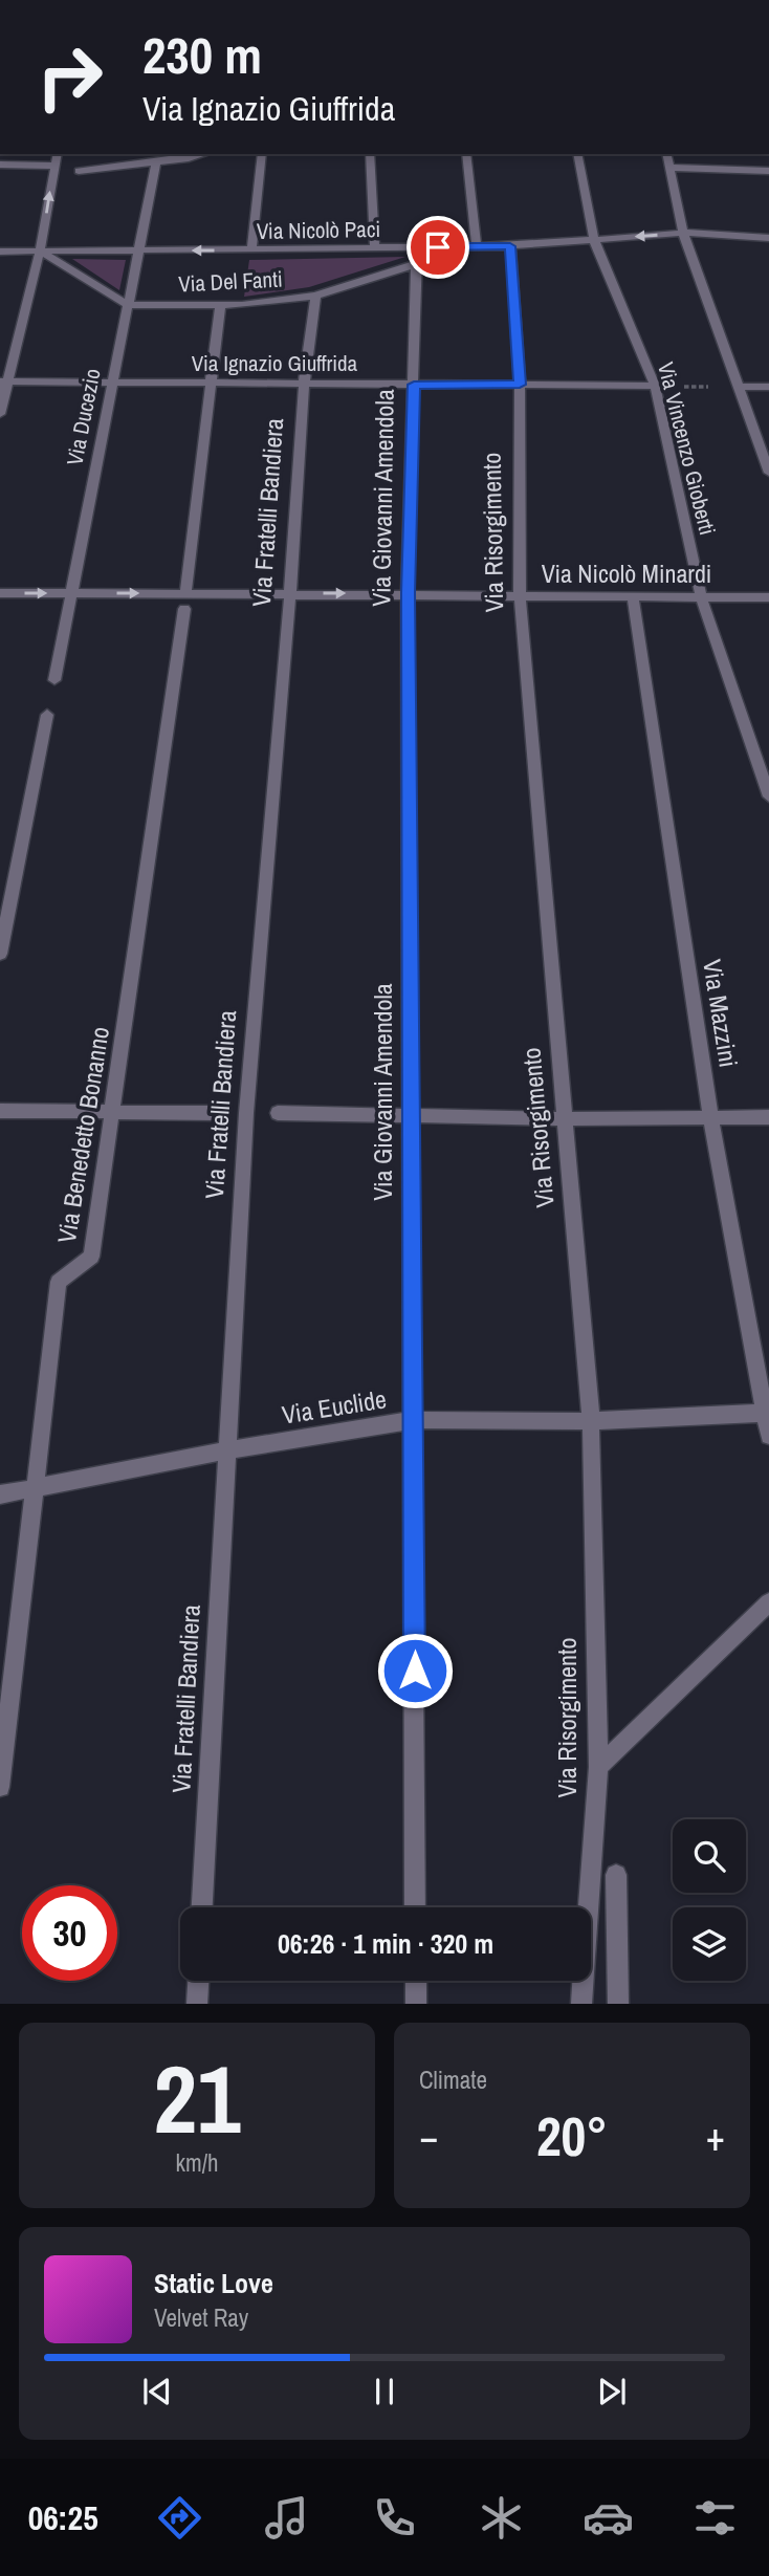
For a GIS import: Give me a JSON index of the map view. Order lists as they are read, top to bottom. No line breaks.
{"streets":{"street":["Via Nicolò Paci","Via Del Fanti","Via Ignazio Giuffrida","Via Ducezio","Via Vincenzo Gioberti","Via Giovanni Amendola","Via Fratelli Bandiera","Via Risorgimento","Via Nicolò Minardi","Via Mazzini","Via Benedetto Bonanno","Via Euclide"]},"crossings":[["Via Nicolò Paci","Via Ducezio"],["Via Nicolò Paci","Via Vincenzo Gioberti"],["Via Nicolò Paci","Via Risorgimento"],["Via Del Fanti","Via Ducezio"],["Via Del Fanti","Via Giovanni Amendola"],["Via Del Fanti","Via Fratelli Bandiera"],["Via Del Fanti","Via Benedetto Bonanno"],["Via Ignazio Giuffrida","Via Ducezio"],["Via Ignazio Giuffrida","Via Vincenzo Gioberti"],["Via Ignazio Giuffrida","Via Giovanni Amendola"],["Via Ignazio Giuffrida","Via Fratelli Bandiera"],["Via Ignazio Giuffrida","Via Risorgimento"],["Via Ignazio Giuffrida","Via Benedetto Bonanno"],["Via Ducezio","Via Nicolò Minardi"],["Via Vincenzo Gioberti","Via Nicolò Minardi"],["Via Giovanni Amendola","Via Nicolò Minardi"],["Via Giovanni Amendola","Via Euclide"],["Via Fratelli Bandiera","Via Nicolò Minardi"],["Via Fratelli Bandiera","Via Euclide"],["Via Risorgimento","Via Nicolò Minardi"],["Via Risorgimento","Via Euclide"],["Via Nicolò Minardi","Via Mazzini"],["Via Nicolò Minardi","Via Benedetto Bonanno"],["Via Mazzini","Via Euclide"],["Via Benedetto Bonanno","Via Euclide"]],"one_way":["Via Nicolò Minardi"],"page":{"turn":["230 m","Via Ignazio Giuffrida"],"limit":"30","trip":"06:26 · 1 min · 320 m","tile":[["21","km/h"],"Climate"],"heat":["−","20°","+"],"song":["Static Love","Velvet Ray"],"tabs":"06:25"}}
